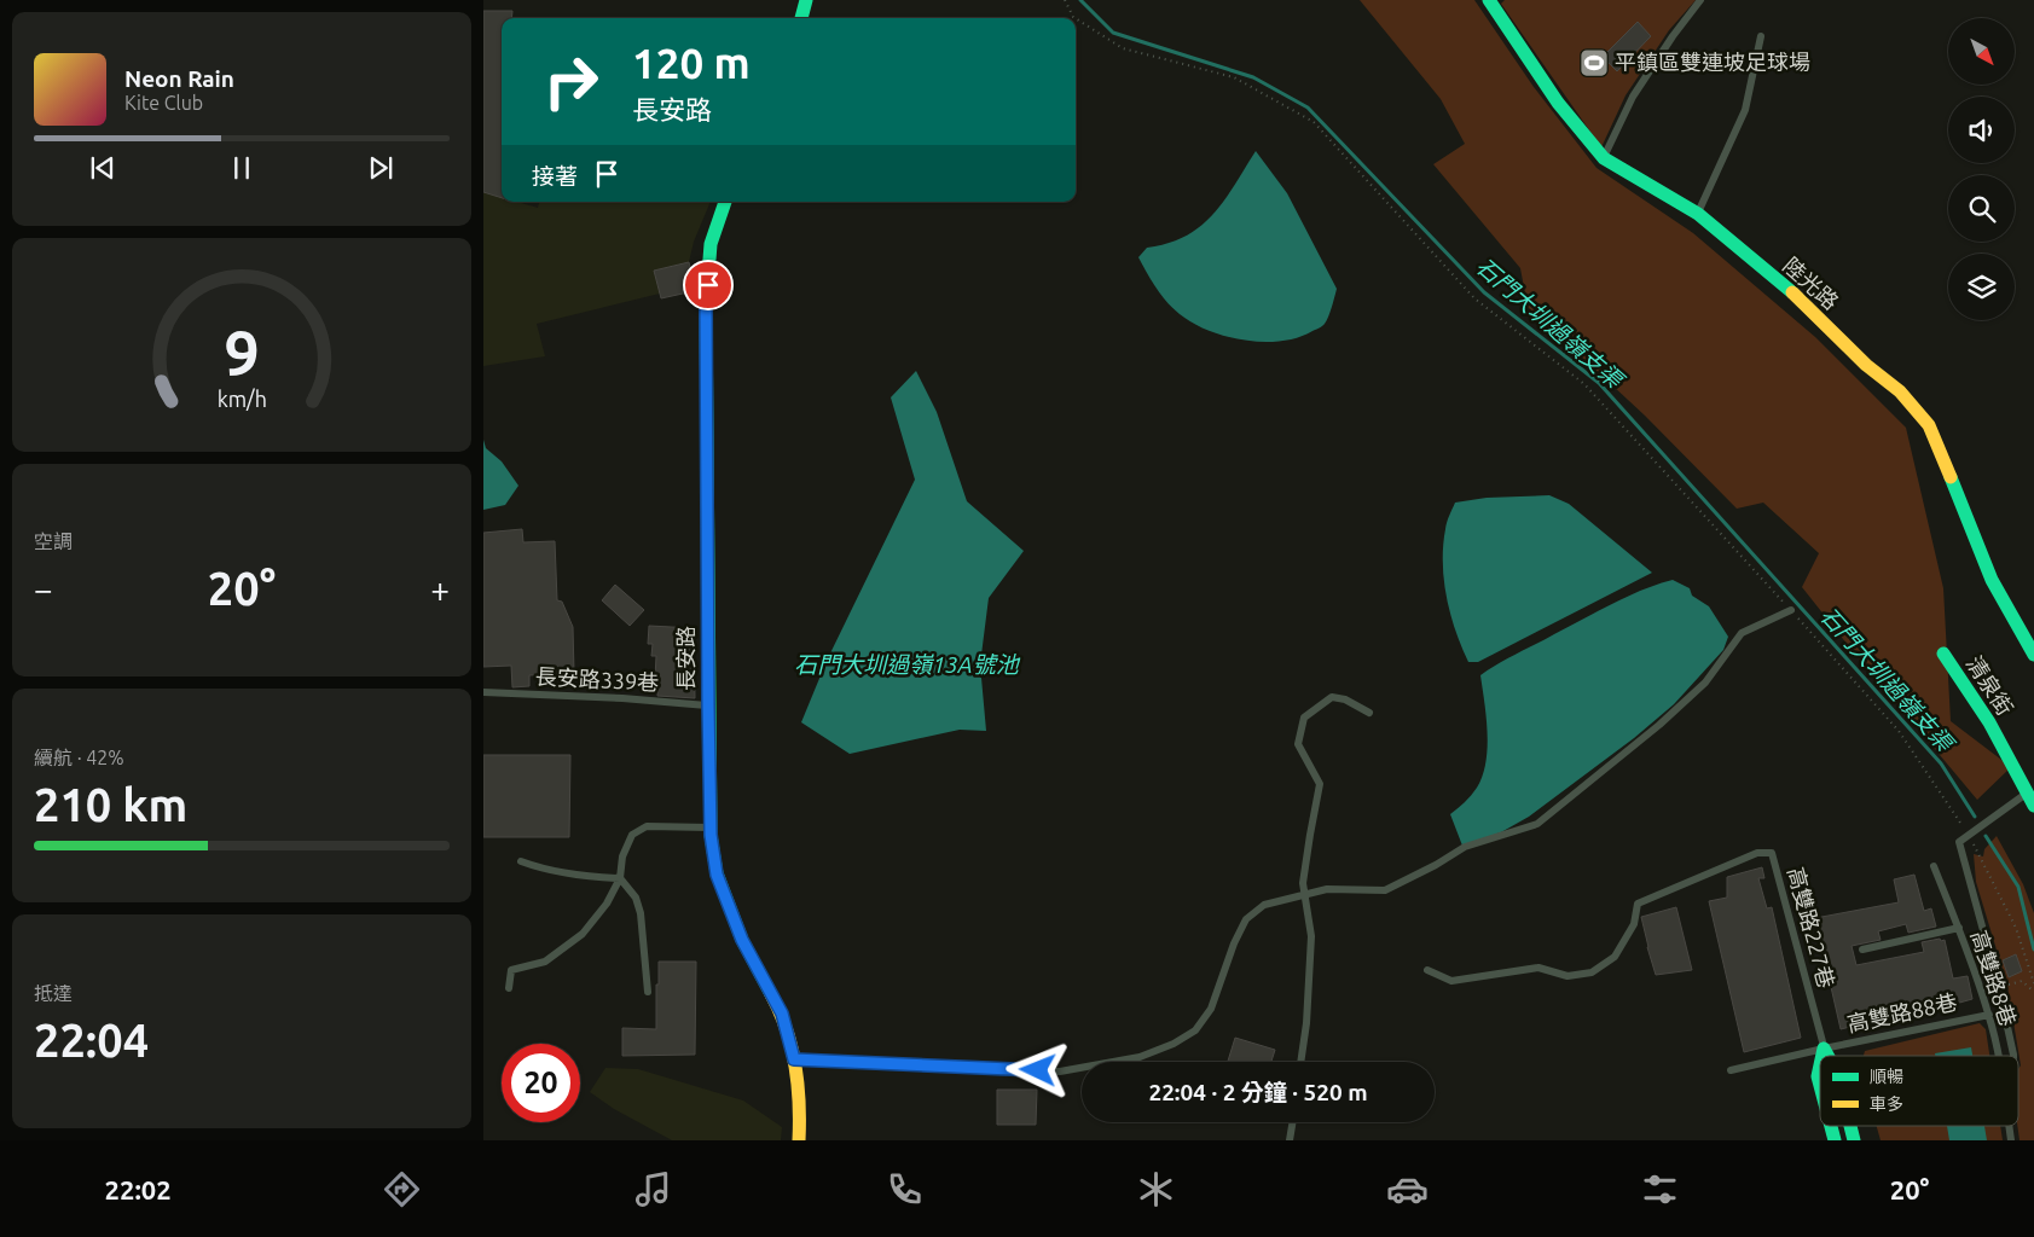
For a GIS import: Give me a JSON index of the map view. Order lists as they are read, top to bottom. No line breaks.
{"streets":{"street":["陸光路","長安路","清泉街"],"lane":["長安路339巷","高雙路227巷","高雙路8巷","高雙路88巷"]},"crossings":[["長安路","長安路339巷"],["高雙路227巷","高雙路88巷"],["高雙路8巷","高雙路88巷"]],"water":["石門大圳過嶺支渠","石門大圳過嶺13A號池"],"places":{"sports":["平鎮區雙連坡足球場"]},"legend":["順暢","車多"],"north":"bottom right","page":{"turn":["120 m","長安路"],"song":["Neon Rain","Kite Club"],"then":"接著","tile":["空調",["續航 · 42%","210 km"],["抵達","22:04"]],"heat":["−","20°","+"],"limit":"20","trip":"22:04 · 2 分鐘 · 520 m","tabs":["22:02","20°"],"gauge":["9","km/h"]}}
